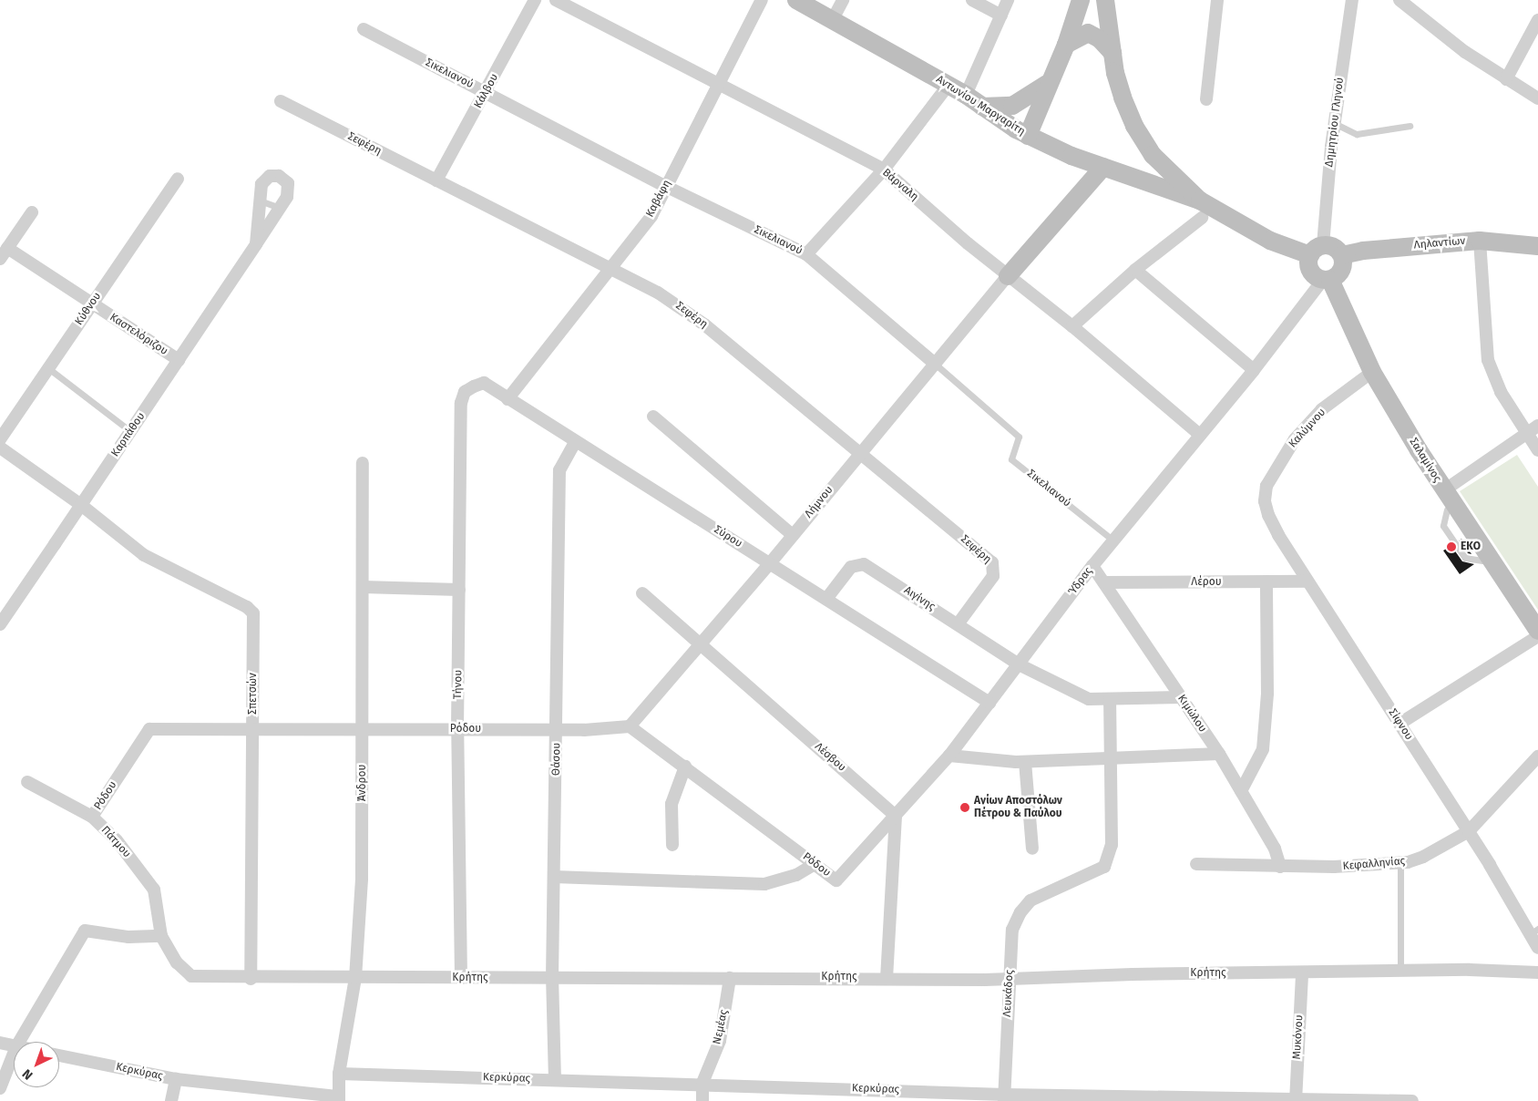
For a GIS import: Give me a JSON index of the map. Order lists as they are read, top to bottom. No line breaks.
{"streets":{"main road":["Αντωνίου Μαργαρίτη","Ληλαντίων","Σαλαμίνος"],"street":["Σικελιανού","Κάλβου","Δημητρίου Γληνού","Σεφέρη","Βάρναλη","Καβάφη","Κύθνου","Καστελόριζου","Καλύμνου","Καρπάθου","Λήμνου","Σύρου","Ύδρας","Λέρου","Αιγίνης","Τήνου","Σπετσών","Κιμώλου","Σίφνου","Ρόδου","Λέσβου","Θάσου","Άνδρου","Πάτμου","Κεφαλληνίας","Κρήτης","Λευκάδος","Νεμέας","Μυκόνου","Κερκύρας"]},"crossings":[["Σικελιανού","Κάλβου"],["Σικελιανού","Καβάφη"],["Σικελιανού","Λήμνου"],["Σικελιανού","Ύδρας"],["Κάλβου","Σεφέρη"],["Δημητρίου Γληνού","Ληλαντίων"],["Δημητρίου Γληνού","Σαλαμίνος"],["Δημητρίου Γληνού","Ύδρας"],["Σεφέρη","Καβάφη"],["Σεφέρη","Λήμνου"],["Σεφέρη","Αιγίνης"],["Βάρναλη","Καβάφη"],["Βάρναλη","Λήμνου"],["Βάρναλη","Ύδρας"],["Καβάφη","Σύρου"],["Ληλαντίων","Σαλαμίνος"],["Ληλαντίων","Ύδρας"],["Κύθνου","Καστελόριζου"],["Καστελόριζου","Καρπάθου"],["Καλύμνου","Σαλαμίνος"],["Καλύμνου","Σίφνου"],["Καρπάθου","Σπετσών"],["Σαλαμίνος","Ύδρας"],["Λήμνου","Σύρου"],["Λήμνου","Ρόδου"],["Λήμνου","Λέσβου"],["Σύρου","Ύδρας"],["Σύρου","Αιγίνης"],["Σύρου","Τήνου"],["Σύρου","Θάσου"],["Ύδρας","Αιγίνης"],["Ύδρας","Κιμώλου"],["Ύδρας","Ρόδου"],["Ύδρας","Λέσβου"],["Λέρου","Κιμώλου"],["Λέρου","Σίφνου"],["Αιγίνης","Κιμώλου"],["Αιγίνης","Λευκάδος"],["Τήνου","Ρόδου"],["Τήνου","Κρήτης"],["Σπετσών","Ρόδου"],["Σπετσών","Κρήτης"],["Κιμώλου","Κεφαλληνίας"],["Σίφνου","Κεφαλληνίας"],["Ρόδου","Θάσου"],["Ρόδου","Άνδρου"],["Ρόδου","Πάτμου"],["Θάσου","Κρήτης"],["Θάσου","Κερκύρας"],["Άνδρου","Κρήτης"],["Άνδρου","Κερκύρας"],["Πάτμου","Κρήτης"],["Κρήτης","Λευκάδος"],["Κρήτης","Νεμέας"],["Κρήτης","Μυκόνου"],["Λευκάδος","Κερκύρας"],["Νεμέας","Κερκύρας"],["Μυκόνου","Κερκύρας"]],"places":["EKO","Αγίων Αποστόλων Πέτρου & Παύλου"],"north":"bottom left"}
